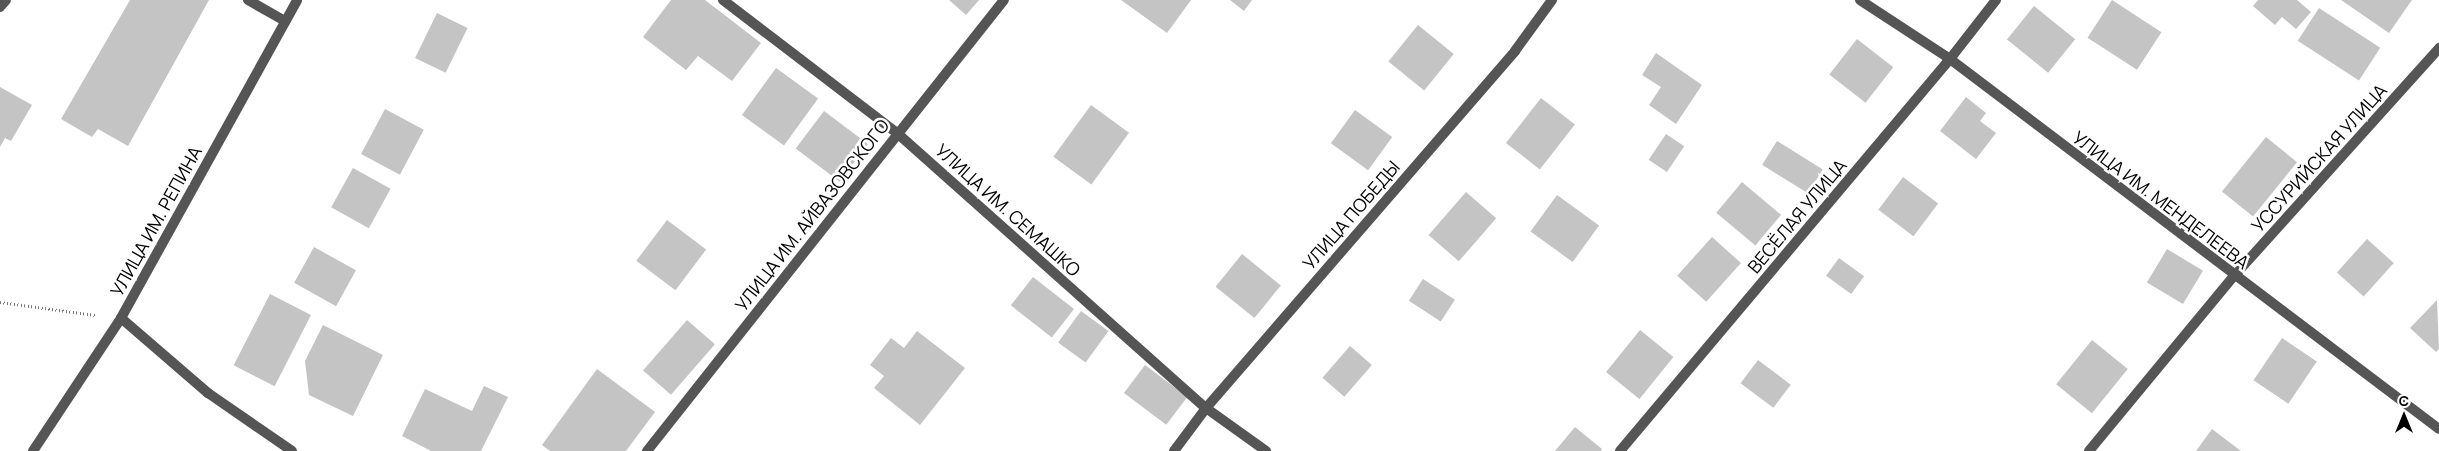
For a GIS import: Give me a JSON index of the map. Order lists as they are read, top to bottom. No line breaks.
{"streets":{"street":["УССУРИЙСКАЯ УЛИЦА","УЛИЦА ИМ. МЕНДЕЛЕЕВА","УЛИЦА ИМ. СЕМАШКО","УЛИЦА ИМ. АЙВАЗОВСКОГО","УЛИЦА ПОБЕДЫ","ВЕСЁЛАЯ УЛИЦА","УЛИЦА ИМ. РЕПИНА"]},"crossings":[["УССУРИЙСКАЯ УЛИЦА","УЛИЦА ИМ. МЕНДЕЛЕЕВА"],["УЛИЦА ИМ. МЕНДЕЛЕЕВА","ВЕСЁЛАЯ УЛИЦА"],["УЛИЦА ИМ. СЕМАШКО","УЛИЦА ИМ. АЙВАЗОВСКОГО"],["УЛИЦА ИМ. СЕМАШКО","УЛИЦА ПОБЕДЫ"]],"north":"top"}
